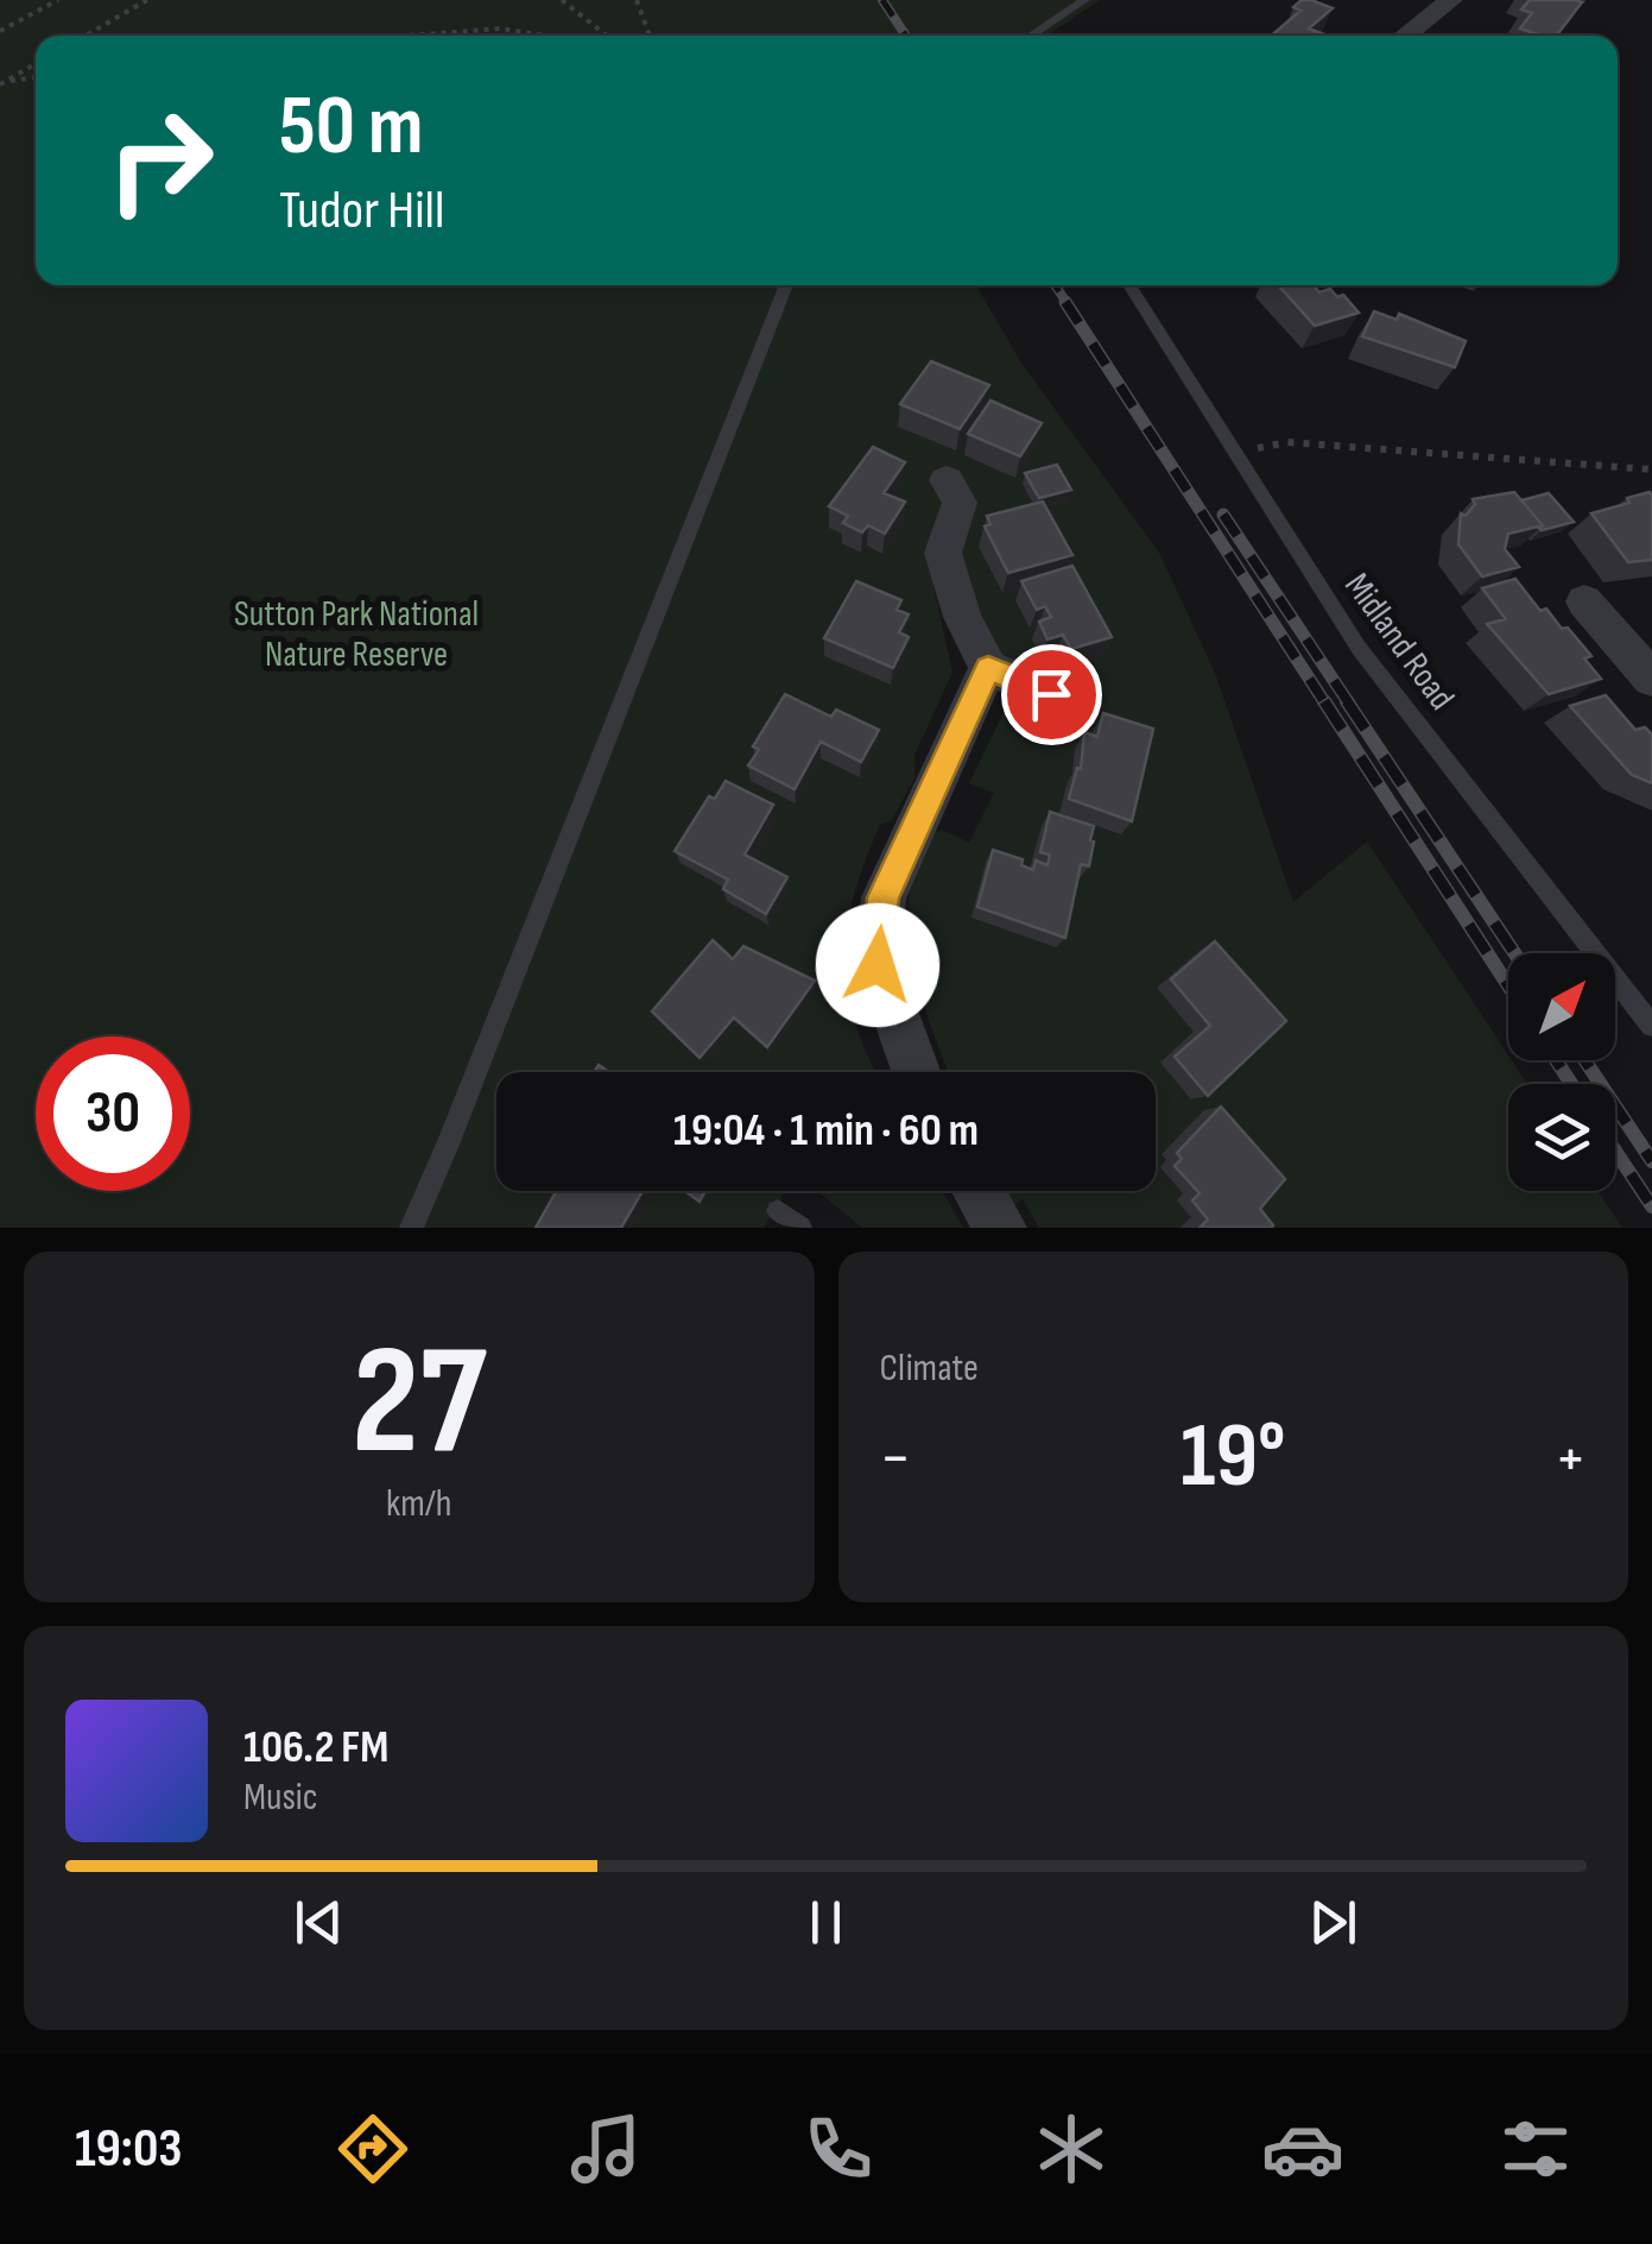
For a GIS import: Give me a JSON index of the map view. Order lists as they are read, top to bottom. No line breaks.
{"streets":{"lane":["Midland Road"]},"parks":["Sutton Park National Nature Reserve"],"north":"top right","page":{"turn":["50 m","Tudor Hill"],"limit":"30","trip":"19:04 · 1 min · 60 m","tile":[["27","km/h"],"Climate"],"heat":["−","19°","+"],"song":["106.2 FM","Music"],"tabs":"19:03"}}
